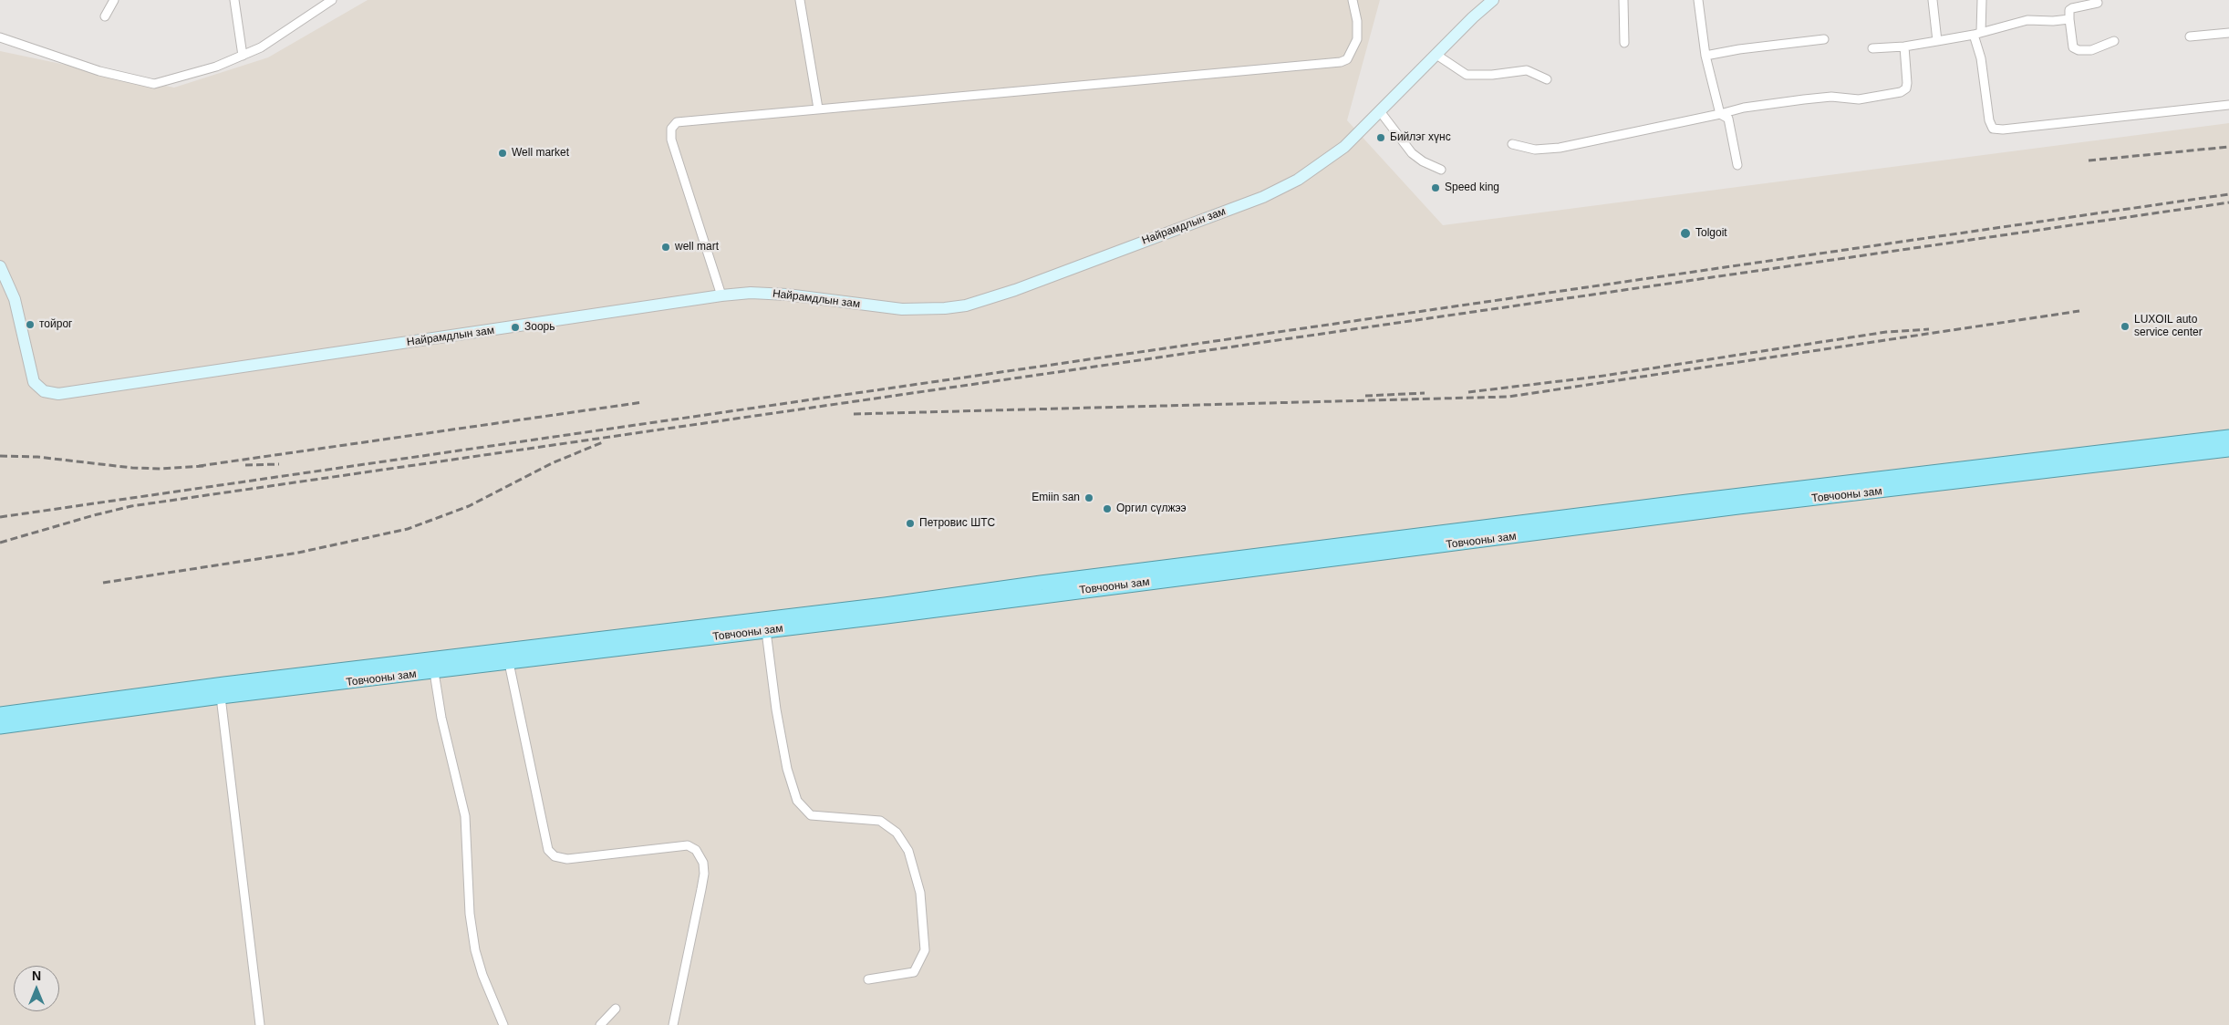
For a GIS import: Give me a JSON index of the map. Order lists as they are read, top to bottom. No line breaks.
{"streets":{"highway":["Товчооны зам"],"main road":["Найрамдлын зам"]},"places":["Бийлэг хүнс","Well market","Speed king","Tolgoit","well mart","тойрог","LUXOIL auto service center","Зоорь","Emiin san","Оргил сүлжээ","Петровис ШТС"],"north":"top"}
